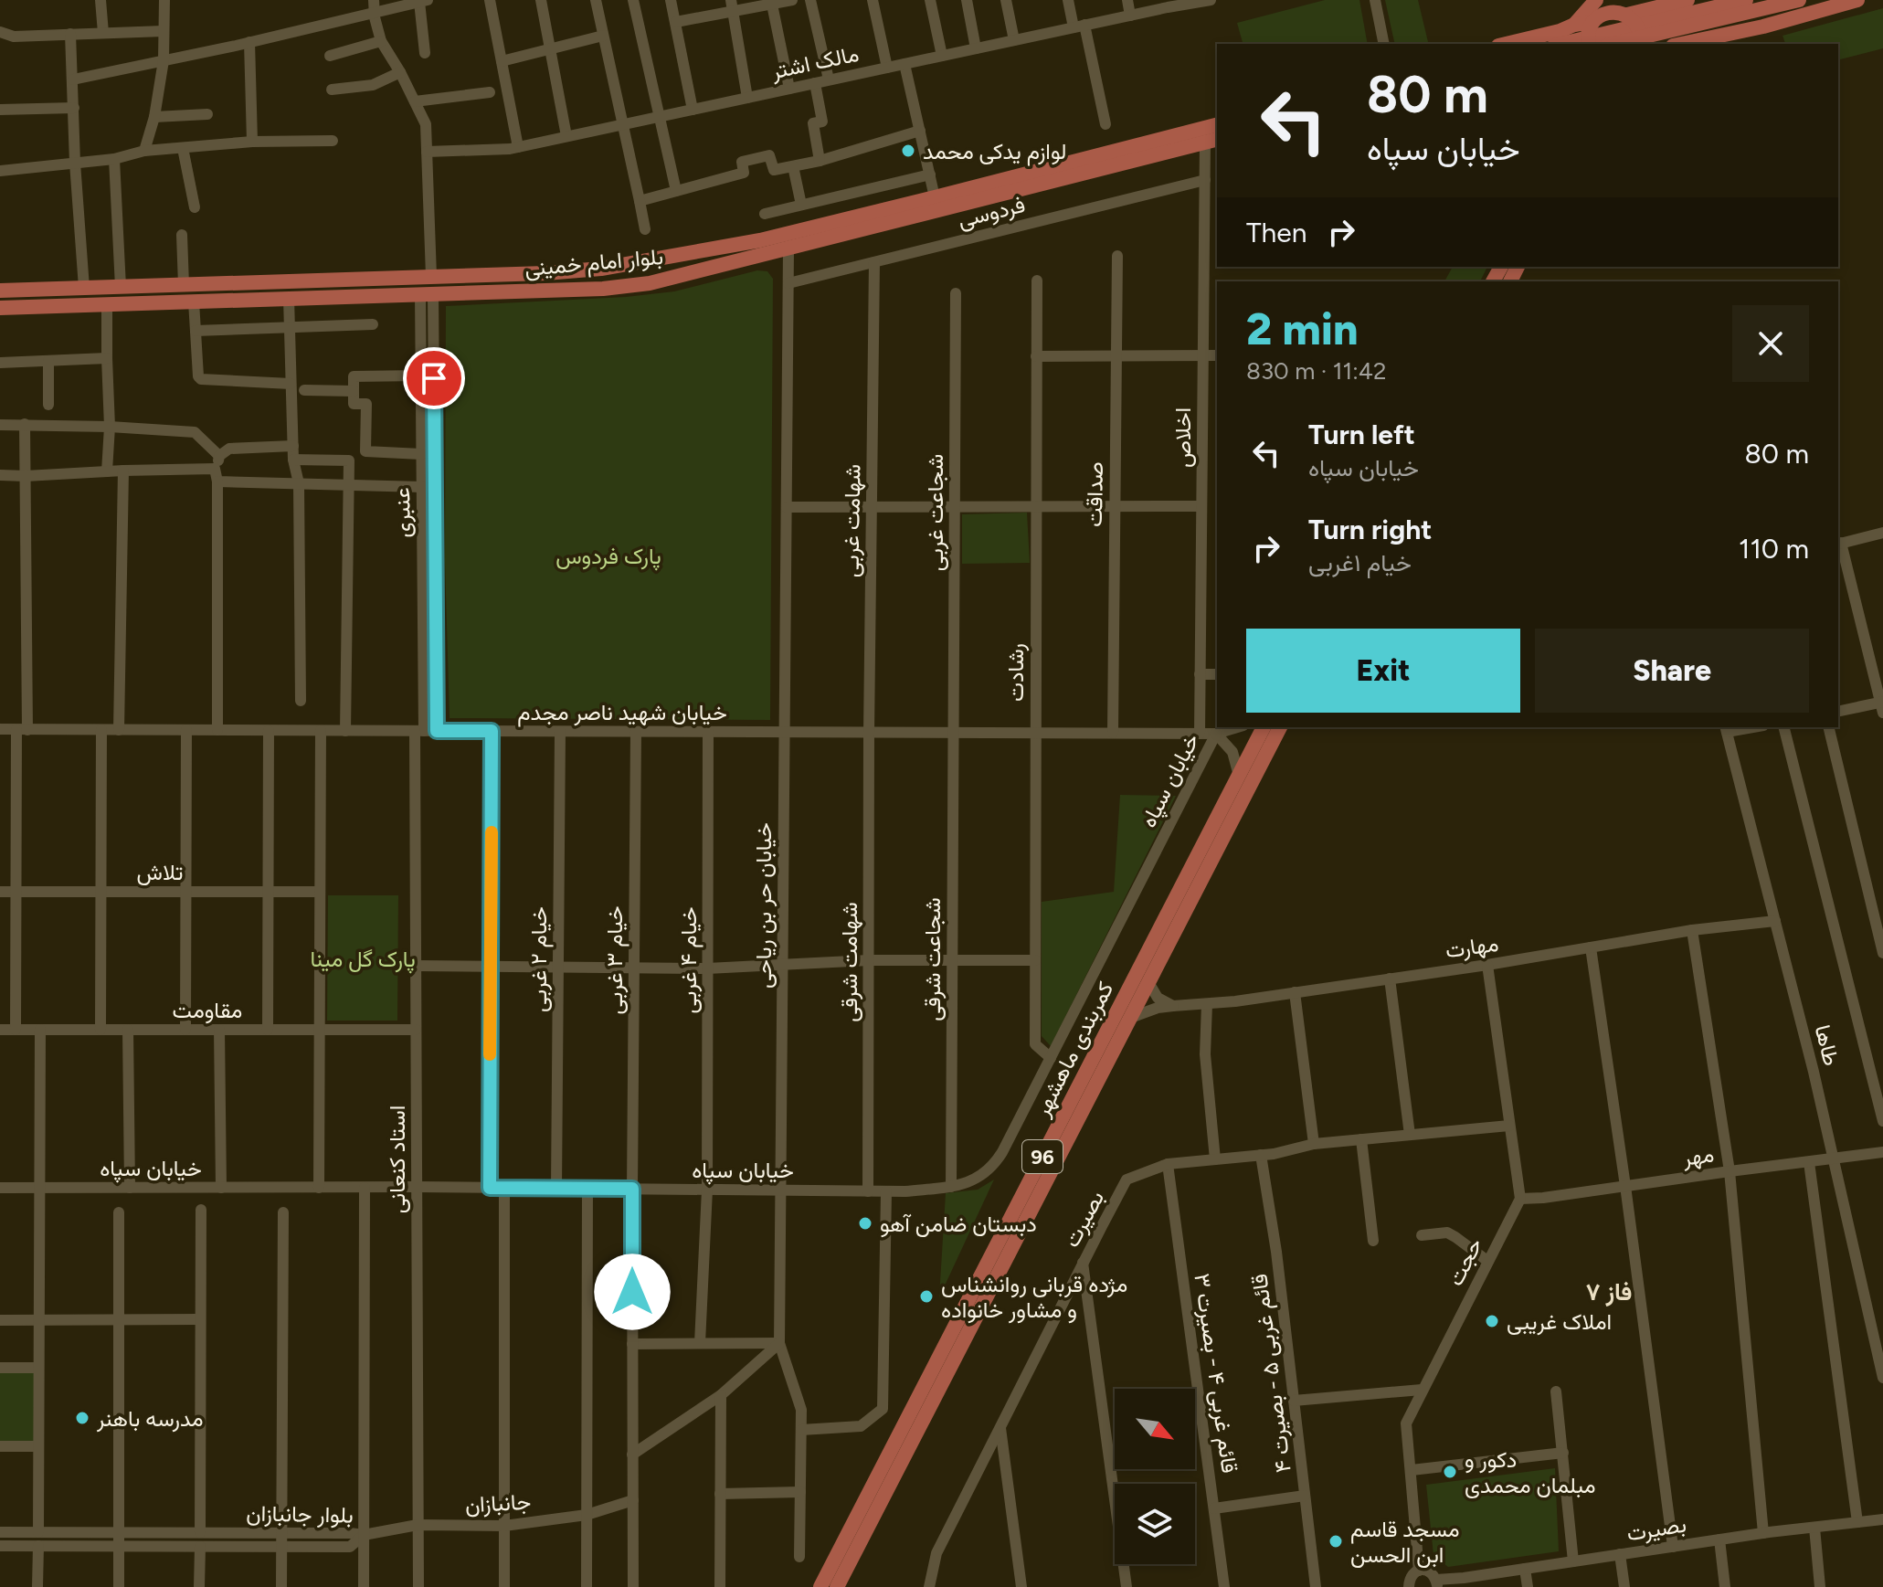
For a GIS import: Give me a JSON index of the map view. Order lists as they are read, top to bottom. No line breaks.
{"streets":{"main road":["بلوار امام خمینی","کمربندی ماهشهر","96"],"street":["مالک اشتر","فردوسی","اخلاص","صداقت","عنبری","شجاعت غربی","شهامت غربی","رشادت","خیابان شهید ناصر مجدم","خیابان سپاه","تلاش","خیابان حر بن ریاحی","مهارت","خیام ۲ غربی","شجاعت شرقی","خیام ۳ غربی","خیام ۴ غربی","شهامت شرقی","مقاومت","طاها","مهر","استاد کنعانی","بصیرت","حجت","قائم غربی ۴ - بصیرت ۳","قائم غربی ۵ - بصیرت ۴","جانبازان","بلوار جانبازان"]},"crossings":[["فردوسی","اخلاص"],["فردوسی","شهامت غربی"],["فردوسی","خیابان حر بن ریاحی"],["بلوار امام خمینی","اخلاص"],["بلوار امام خمینی","عنبری"],["بلوار امام خمینی","خیابان حر بن ریاحی"],["اخلاص","خیابان شهید ناصر مجدم"],["صداقت","خیابان شهید ناصر مجدم"],["عنبری","خیابان شهید ناصر مجدم"],["عنبری","استاد کنعانی"],["شجاعت غربی","خیابان شهید ناصر مجدم"],["شجاعت غربی","شجاعت شرقی"],["شهامت غربی","خیابان شهید ناصر مجدم"],["شهامت غربی","شهامت شرقی"],["رشادت","خیابان شهید ناصر مجدم"],["رشادت","خیابان سپاه"],["خیابان شهید ناصر مجدم","خیابان سپاه"],["خیابان شهید ناصر مجدم","خیابان حر بن ریاحی"],["خیابان شهید ناصر مجدم","خیام ۲ غربی"],["خیابان شهید ناصر مجدم","شجاعت شرقی"],["خیابان شهید ناصر مجدم","خیام ۳ غربی"],["خیابان شهید ناصر مجدم","خیام ۴ غربی"],["خیابان شهید ناصر مجدم","شهامت شرقی"],["خیابان شهید ناصر مجدم","استاد کنعانی"],["خیابان سپاه","خیابان حر بن ریاحی"],["خیابان سپاه","خیام ۲ غربی"],["خیابان سپاه","شجاعت شرقی"],["خیابان سپاه","خیام ۳ غربی"],["خیابان سپاه","خیام ۴ غربی"],["خیابان سپاه","شهامت شرقی"],["خیابان سپاه","استاد کنعانی"],["مهارت","طاها"],["مهارت","کمربندی ماهشهر"],["خیام ۳ غربی","جانبازان"],["مقاومت","استاد کنعانی"],["طاها","مهر"],["مهر","حجت"],["استاد کنعانی","جانبازان"],["بصیرت","قائم غربی ۴ - بصیرت ۳"],["بصیرت","قائم غربی ۵ - بصیرت ۴"],["جانبازان","بلوار جانبازان"]],"districts":["فاز ۷"],"parks":["پارک فردوس","پارک گل مینا"],"places":["لوازم یدکی محمد","دبستان ضامن آهو","مژده قربانی روانشناس و مشاور خانواده","املاک غریبی","مدرسه باهنر","دکور و مبلمان محمدی","مسجد قاسم ابن الحسن"],"north":"bottom right","page":{"turn":["80 m","خیابان سپاه"],"then":"Then","heading":["2 min","830 m · 11:42"],"list":[{"name":"Turn left","note":"خیابان سپاه","value":"80 m"},{"name":"Turn right","note":"خیام ۱غربی","value":"110 m"}],"buttons":["Exit","Share"]}}
